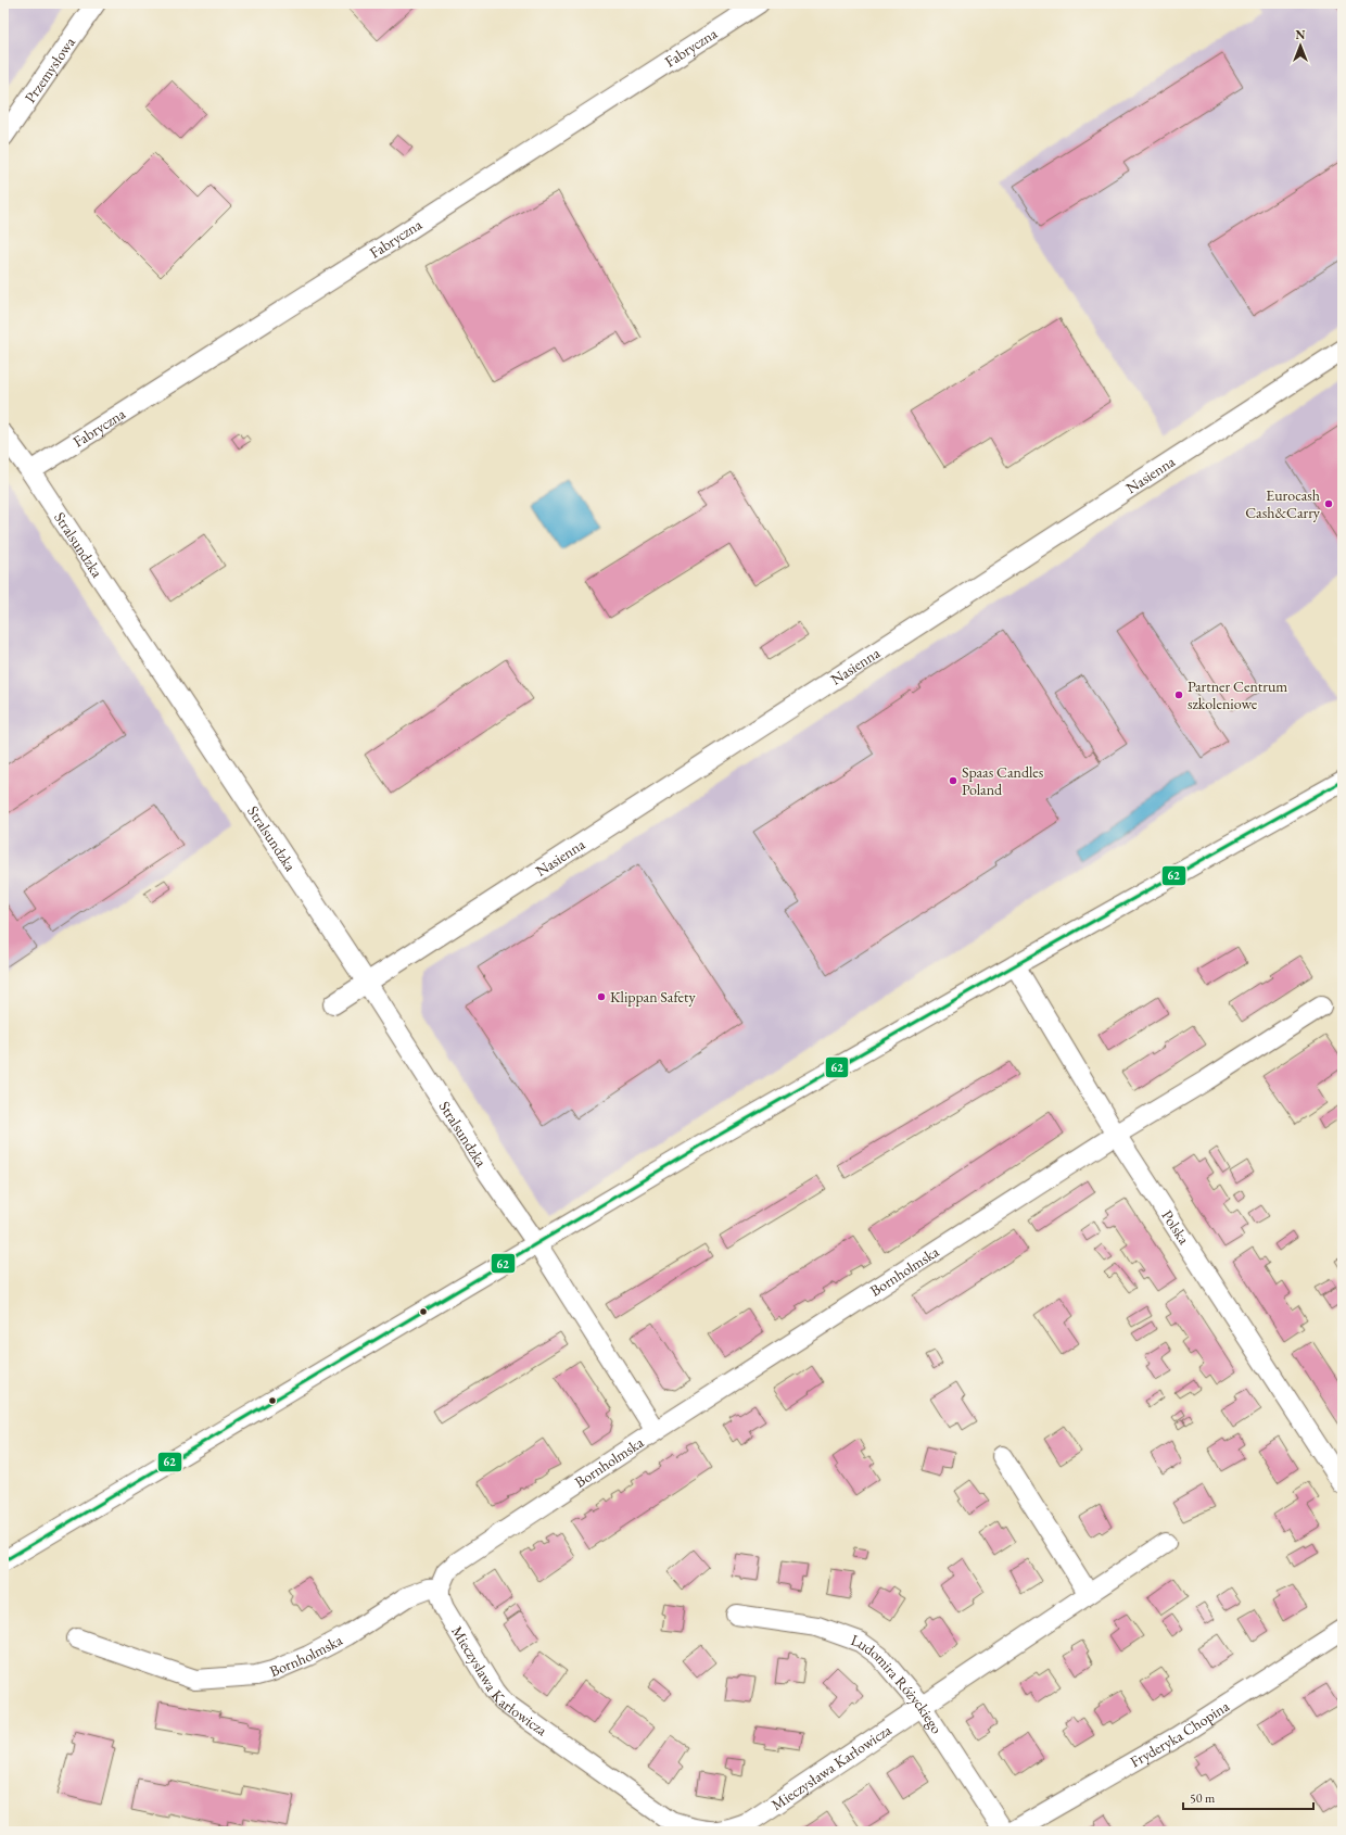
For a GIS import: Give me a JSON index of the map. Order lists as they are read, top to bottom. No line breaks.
{"streets":{"street":["Fabryczna","Przemysłowa","Nasienna","Stralsundzka","Polska","Bornholmska","Mieczysława Karłowicza","Ludomira Różyckiego","Fryderyka Chopina"]},"crossings":[["Fabryczna","Stralsundzka"],["Nasienna","Stralsundzka"],["Stralsundzka","Bornholmska"],["Polska","Bornholmska"],["Bornholmska","Mieczysława Karłowicza"],["Mieczysława Karłowicza","Ludomira Różyckiego"]],"places":["Eurocash Cash&Carry","Partner Centrum szkoleniowe","Spaas Candles Poland","Klippan Safety"],"lines":["transit line 62"],"scale_bar":"50 m","north":"top"}
